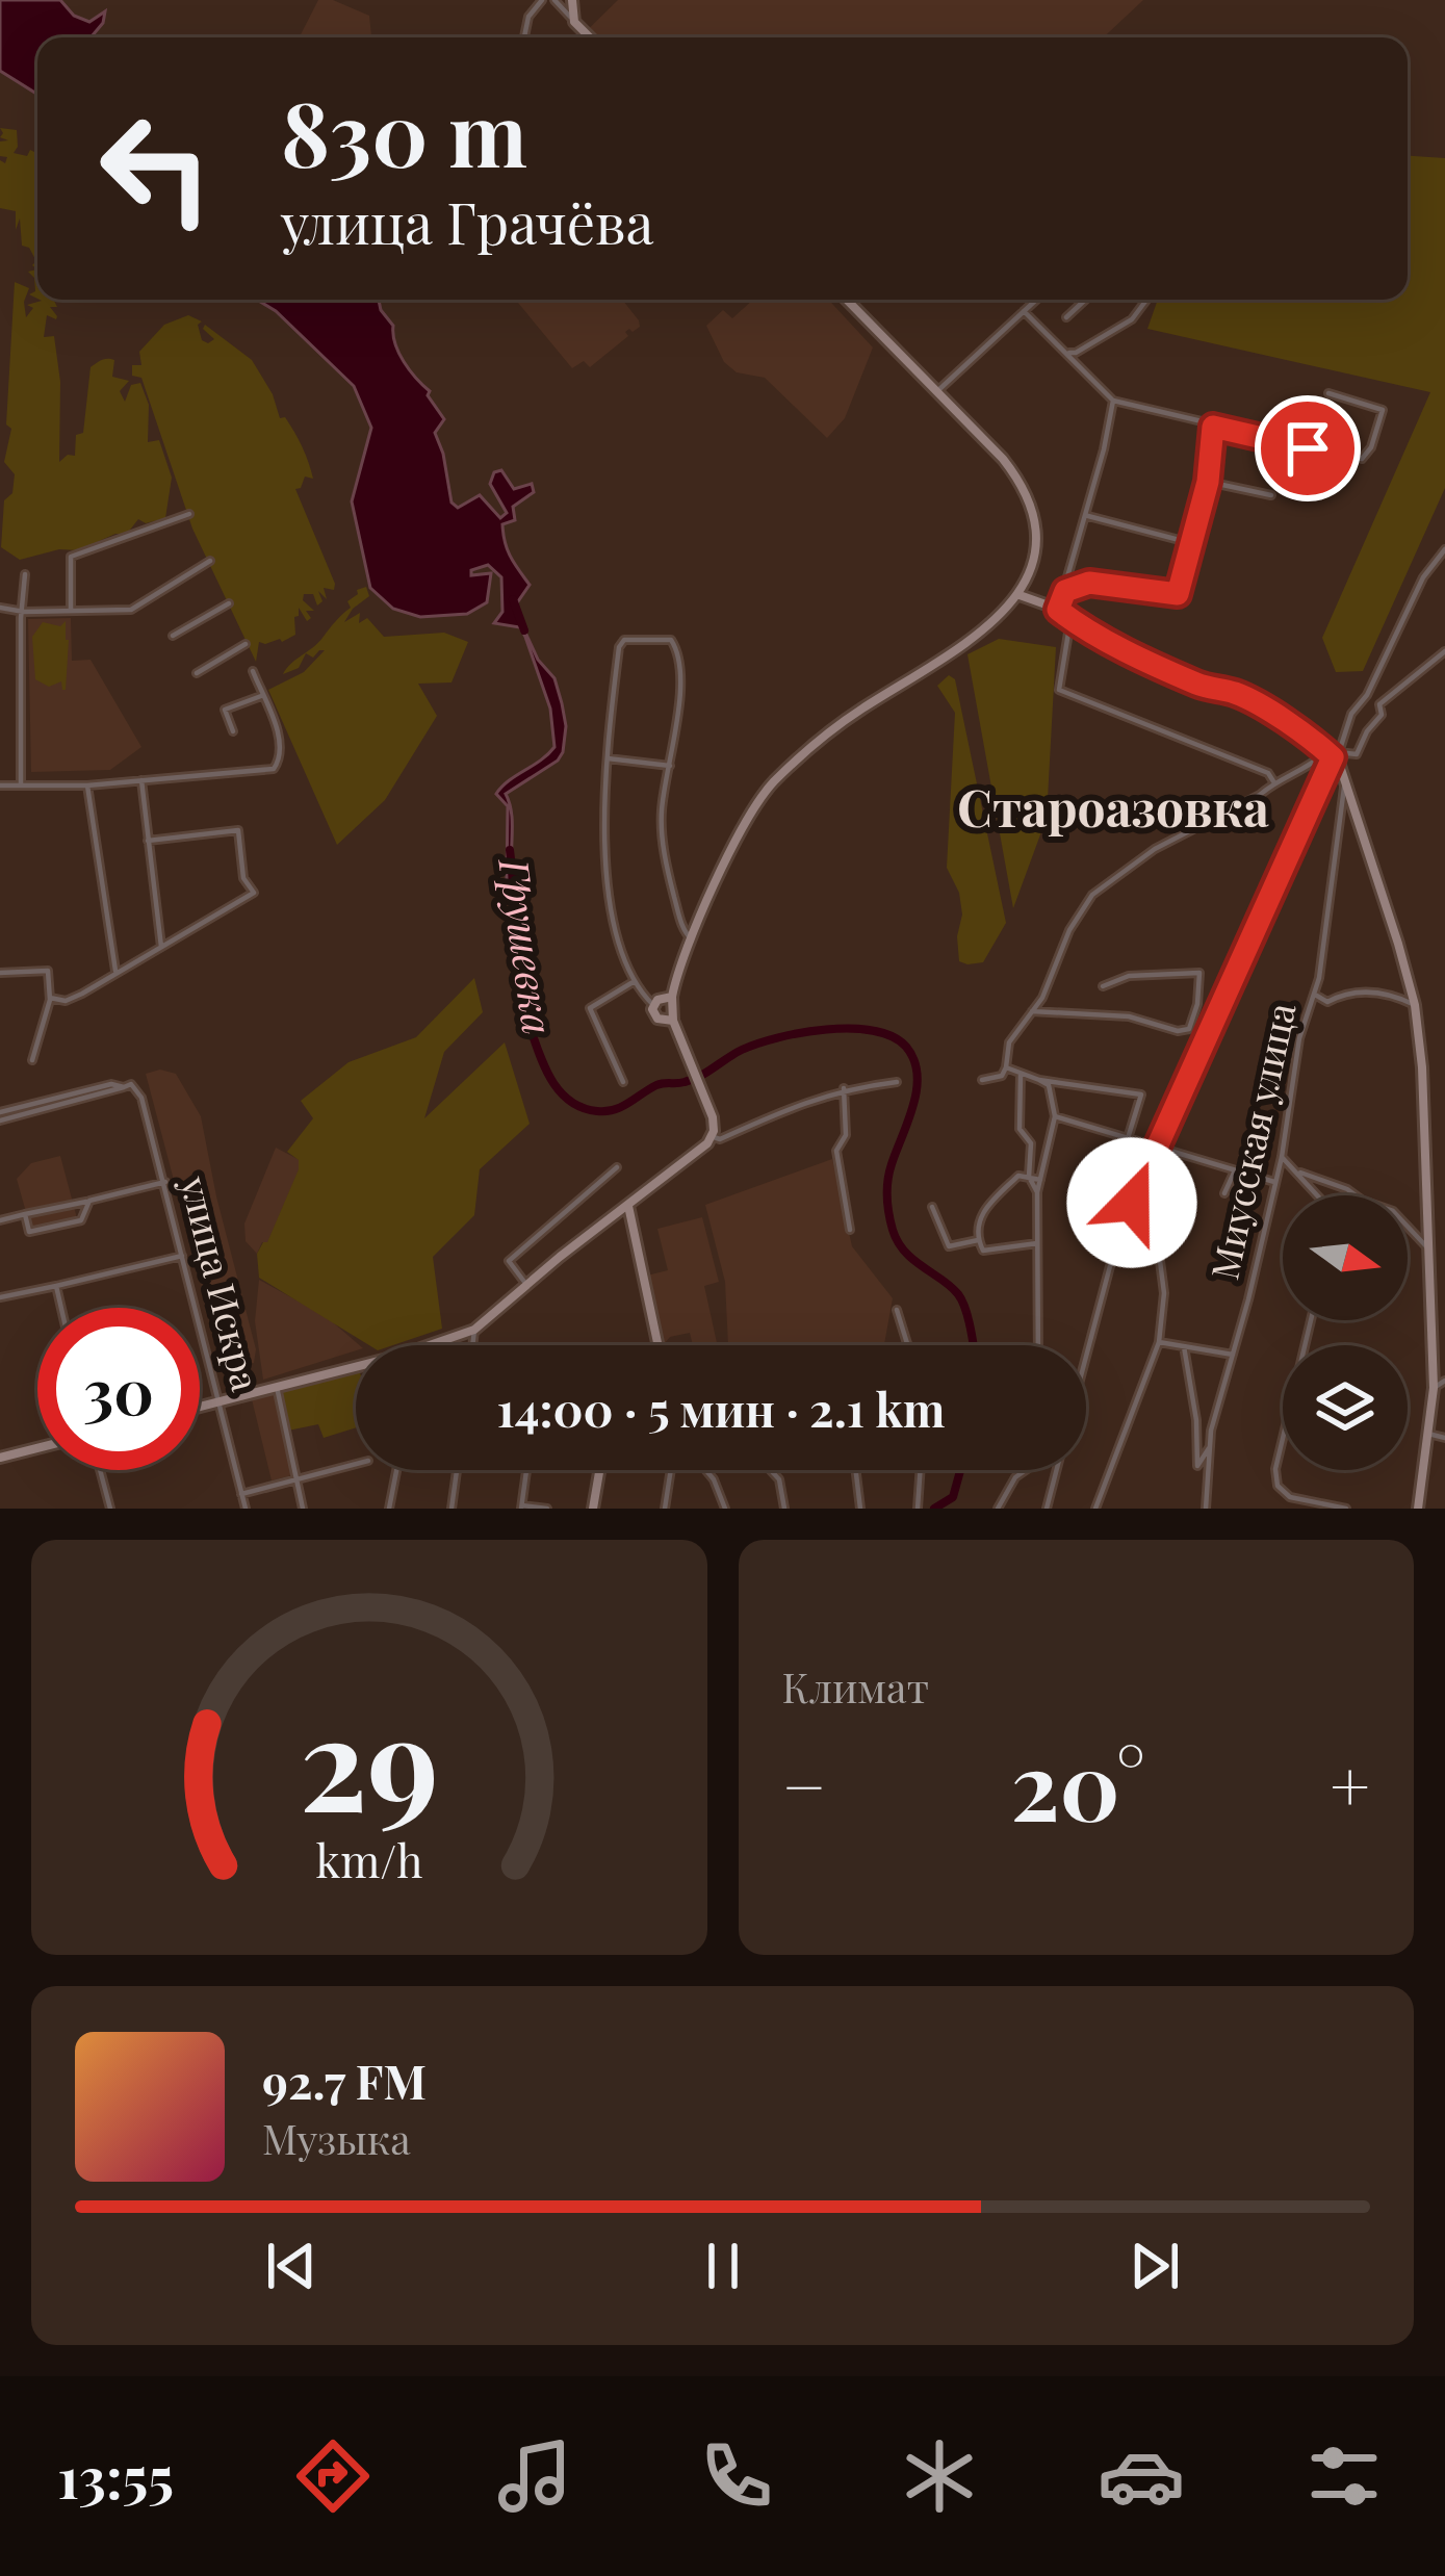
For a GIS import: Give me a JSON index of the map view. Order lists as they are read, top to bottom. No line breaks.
{"streets":{"street":["Миусская улица","улица Искра"]},"districts":["Староазовка"],"water":["Грушевка"],"north":"right","page":{"turn":["830 m","улица Грачёва"],"limit":"30","trip":"14:00 · 5 мин · 2.1 km","tile":"Климат","heat":["−","20°","+"],"song":["92.7 FM","Музыка"],"tabs":"13:55","gauge":["29","km/h"]}}
